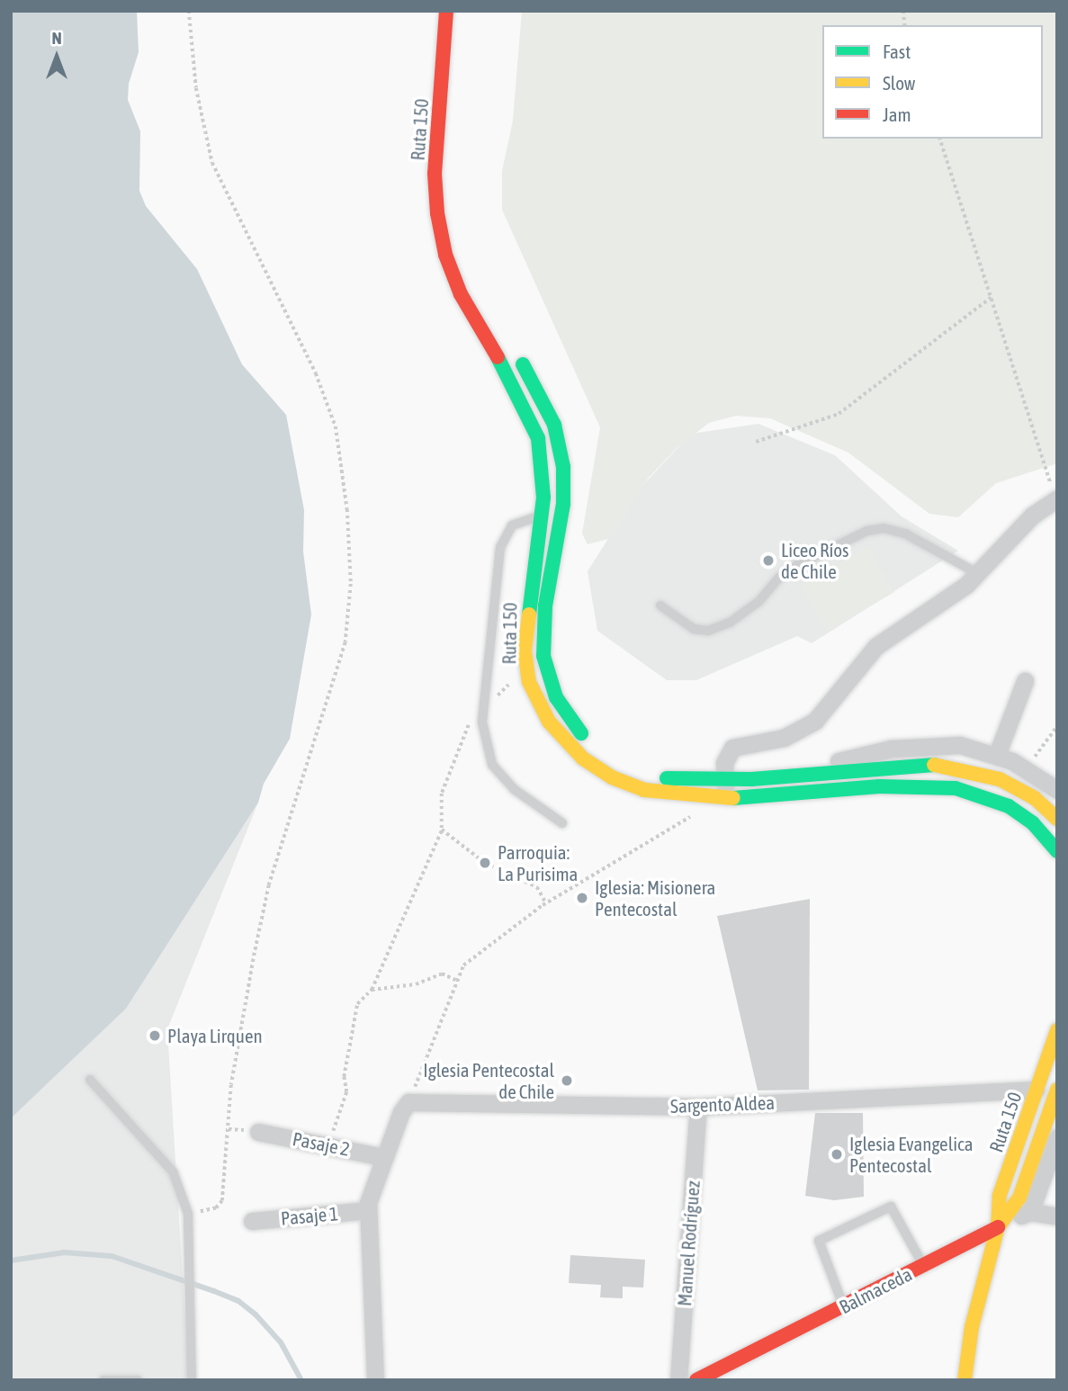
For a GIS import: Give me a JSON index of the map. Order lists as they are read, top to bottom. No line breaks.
{"streets":{"main road":["Ruta 150","Balmaceda"],"street":["Sargento Aldea","Pasaje 2","Pasaje 1","Manuel Rodríguez"]},"crossings":[["Ruta 150","Sargento Aldea"],["Ruta 150","Balmaceda"],["Sargento Aldea","Manuel Rodríguez"]],"places":["Liceo Ríos de Chile","Parroquia: La Purisima","Iglesia: Misionera Pentecostal","Playa Lirquen","Iglesia Pentecostal de Chile","Iglesia Evangelica Pentecostal"],"legend":["Fast","Slow","Jam"],"north":"top"}
